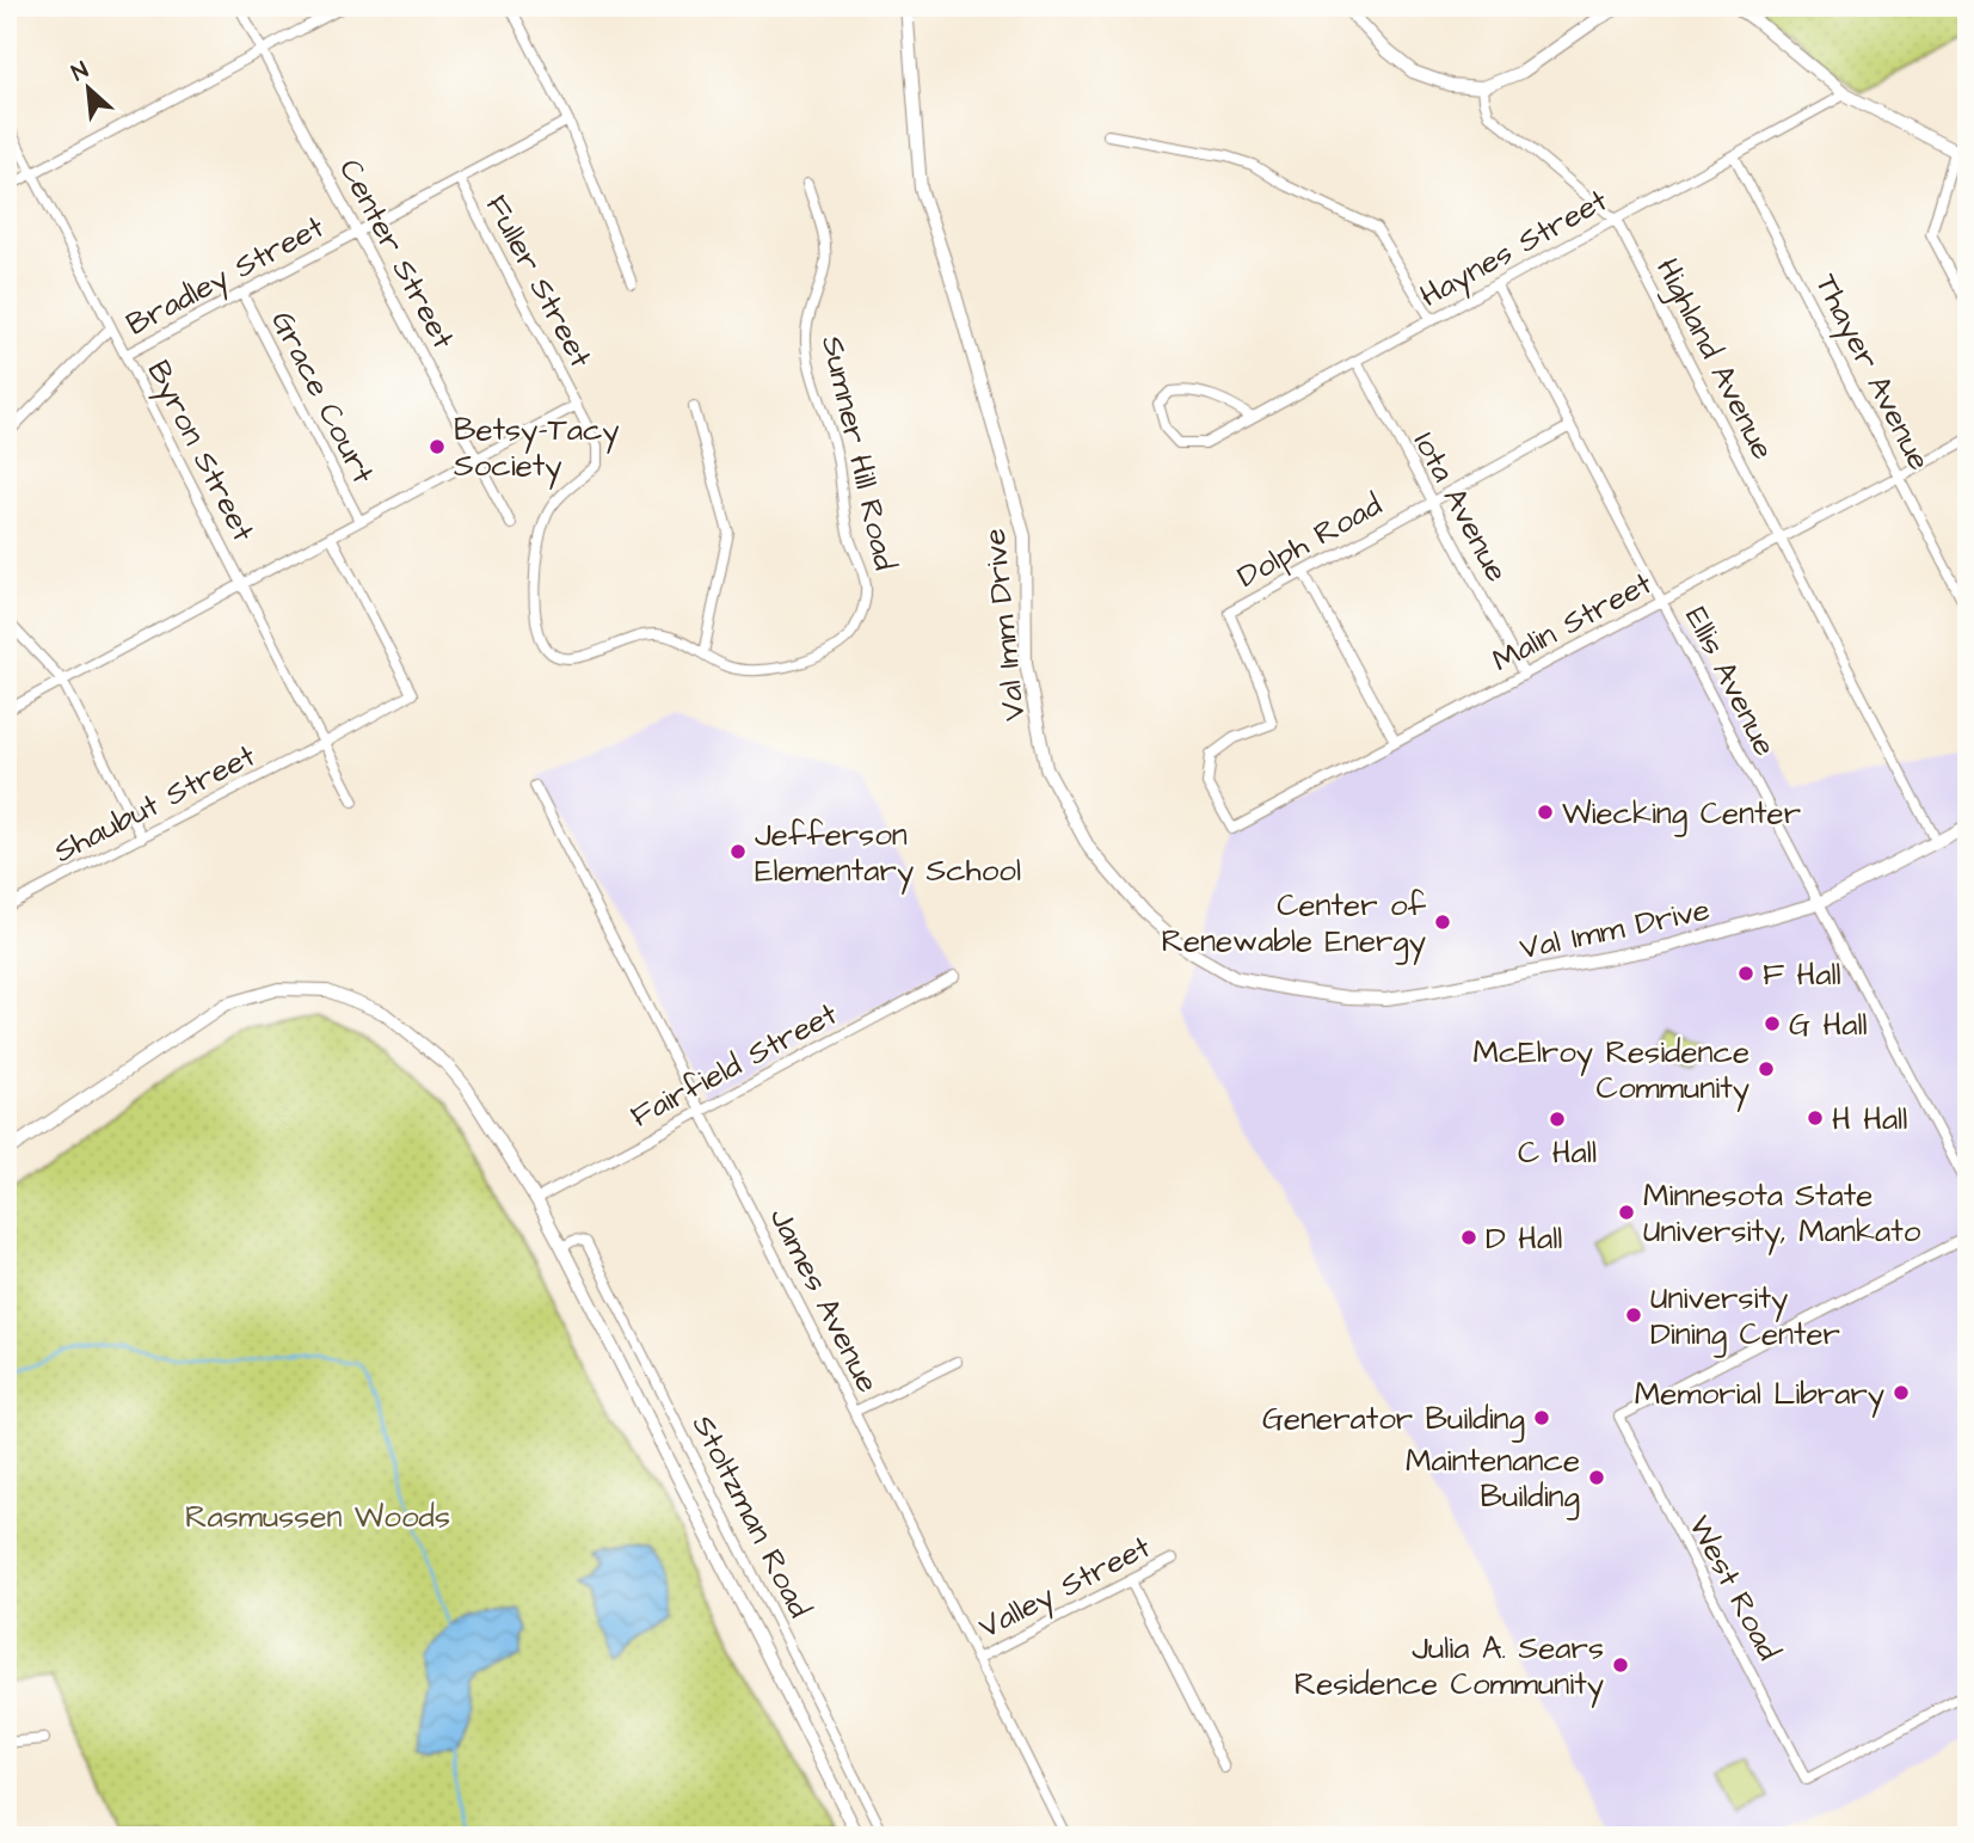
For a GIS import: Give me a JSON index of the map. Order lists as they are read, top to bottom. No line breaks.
{"streets":{"street":["Haynes Street","Center Street","Bradley Street","Fuller Street","Highland Avenue","Thayer Avenue","Grace Court","Byron Street","Sumner Hill Road","Iota Avenue","Dolph Road","Malin Street","Val Imm Drive","Ellis Avenue","Shaubut Street","Fairfield Street","James Avenue","Stoltzman Road","Valley Street","West Road"]},"crossings":[["Haynes Street","Highland Avenue"],["Haynes Street","Thayer Avenue"],["Haynes Street","Iota Avenue"],["Haynes Street","Ellis Avenue"],["Center Street","Bradley Street"],["Bradley Street","Fuller Street"],["Bradley Street","Grace Court"],["Bradley Street","Byron Street"],["Fuller Street","Sumner Hill Road"],["Highland Avenue","Malin Street"],["Highland Avenue","Val Imm Drive"],["Thayer Avenue","Malin Street"],["Byron Street","Shaubut Street"],["Iota Avenue","Dolph Road"],["Iota Avenue","Malin Street"],["Dolph Road","Malin Street"],["Dolph Road","Ellis Avenue"],["Malin Street","Ellis Avenue"],["Val Imm Drive","Ellis Avenue"],["Fairfield Street","James Avenue"],["Fairfield Street","Stoltzman Road"],["James Avenue","Valley Street"]],"parks":["Rasmussen Woods"],"places":["Betsy-Tacy Society","Wiecking Center","Jefferson Elementary School","Center of Renewable Energy","F Hall","G Hall","McElroy Residence Community","H Hall","C Hall","Minnesota State University, Mankato","D Hall","University Dining Center","Memorial Library","Generator Building","Maintenance Building","Julia A. Sears Residence Community"],"north":"top left"}
